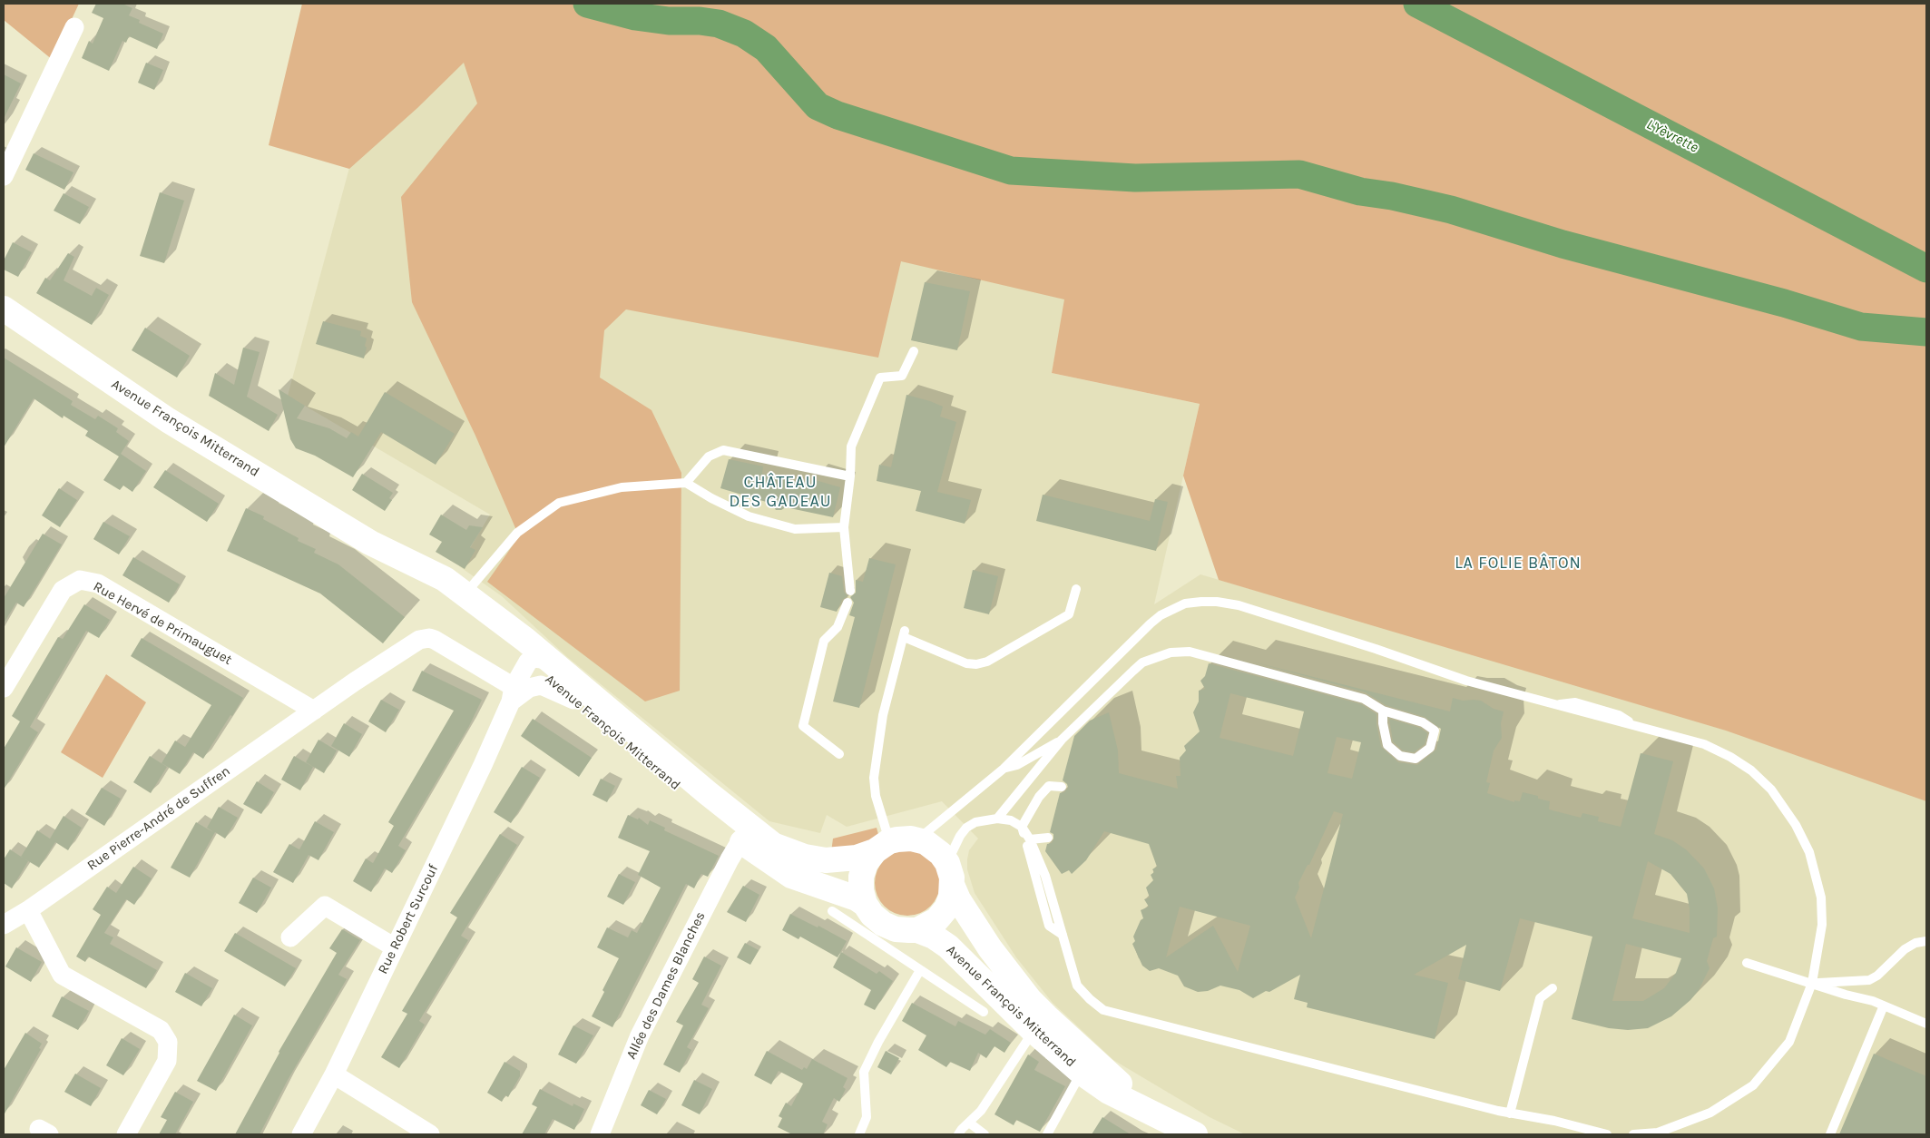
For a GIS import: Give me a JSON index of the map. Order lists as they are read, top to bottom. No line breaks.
{"streets":{"main road":["Avenue François Mitterrand"],"street":["Rue Hervé de Primauguet","Rue Pierre-André de Suffren","Rue Robert Surcouf","Allée des Dames Blanches"]},"crossings":[["Avenue François Mitterrand","Rue Robert Surcouf"],["Avenue François Mitterrand","Allée des Dames Blanches"],["Rue Hervé de Primauguet","Rue Pierre-André de Suffren"],["Rue Pierre-André de Suffren","Rue Robert Surcouf"]],"districts":["CHÂTEAU DES GADEAU","LA FOLIE BÂTON"],"water":["L'Yèvrette"]}
